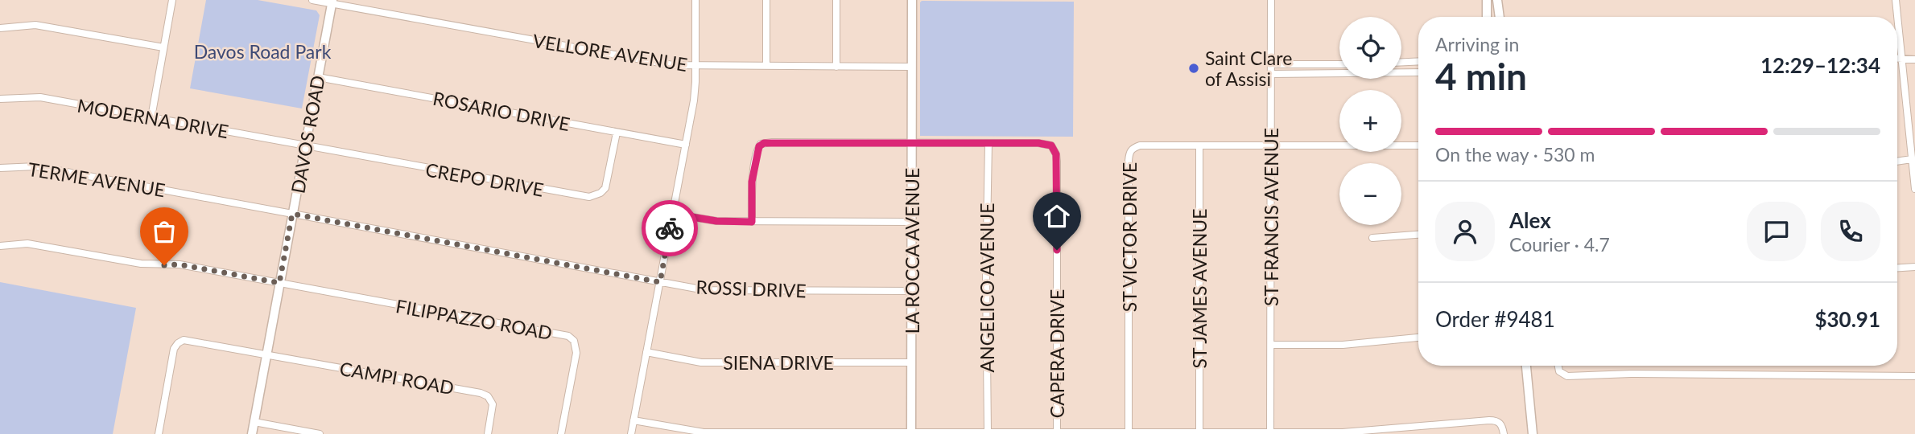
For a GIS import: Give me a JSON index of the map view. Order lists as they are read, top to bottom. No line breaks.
{"streets":{"street":["VELLORE AVENUE","ROSARIO DRIVE","MODERNA DRIVE","DAVOS ROAD","TERME AVENUE","CREPO DRIVE","ST FRANCIS AVENUE","ST VICTOR DRIVE","LA ROCCA AVENUE","ANGELICO AVENUE","ROSSI DRIVE","ST JAMES AVENUE","FILIPPAZZO ROAD","CAPERA DRIVE","SIENA DRIVE","CAMPI ROAD"]},"crossings":[["VELLORE AVENUE","DAVOS ROAD"],["VELLORE AVENUE","LA ROCCA AVENUE"],["ROSARIO DRIVE","DAVOS ROAD"],["ROSARIO DRIVE","CREPO DRIVE"],["MODERNA DRIVE","DAVOS ROAD"],["MODERNA DRIVE","CREPO DRIVE"],["DAVOS ROAD","TERME AVENUE"],["DAVOS ROAD","CREPO DRIVE"],["DAVOS ROAD","ROSSI DRIVE"],["DAVOS ROAD","FILIPPAZZO ROAD"],["DAVOS ROAD","CAMPI ROAD"],["TERME AVENUE","ROSSI DRIVE"],["ST FRANCIS AVENUE","ST VICTOR DRIVE"],["ST VICTOR DRIVE","ST JAMES AVENUE"],["LA ROCCA AVENUE","ROSSI DRIVE"],["LA ROCCA AVENUE","CAPERA DRIVE"],["LA ROCCA AVENUE","SIENA DRIVE"],["ANGELICO AVENUE","CAPERA DRIVE"]],"parks":["Davos Road Park"],"places":["Saint Clare of Assisi"],"page":{"map_buttons":["+","−"],"heading":["4 min","Arriving in","12:29–12:34"],"panel":["Alex","Courier · 4.7","Order #9481","$30.91"],"bar":"On the way · 530 m"}}
